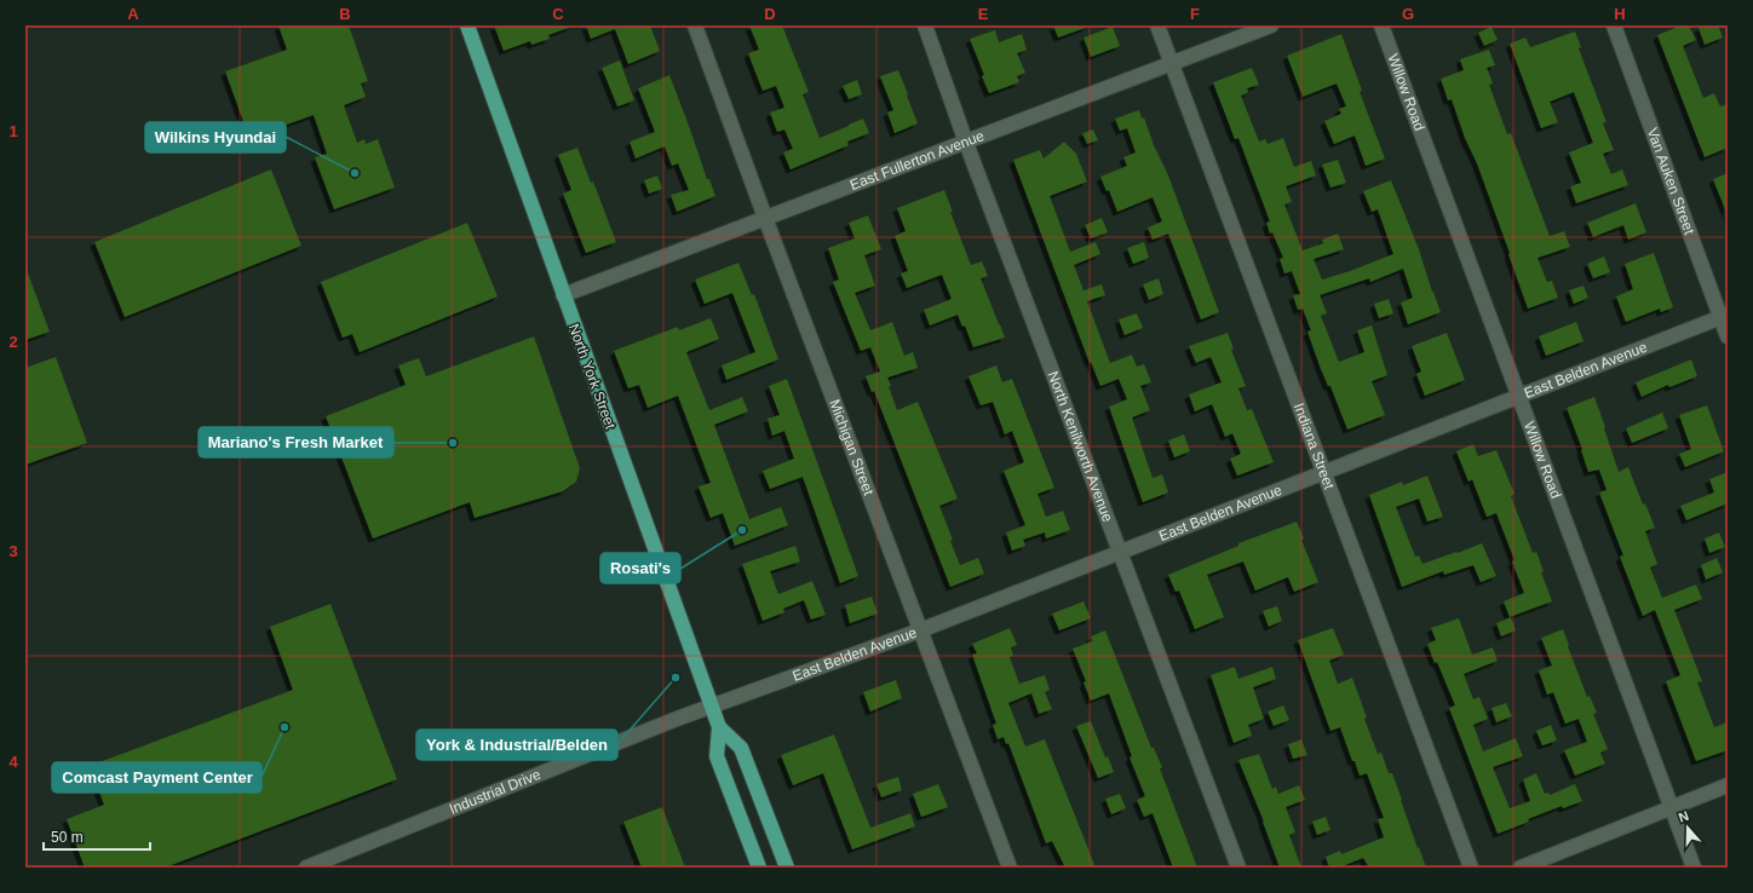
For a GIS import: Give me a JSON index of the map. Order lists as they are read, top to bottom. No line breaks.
{"streets":{"main road":["North York Street"],"street":["Willow Road","East Fullerton Avenue","Van Auken Street","East Belden Avenue","Indiana Street","Michigan Street","North Kenilworth Avenue","Industrial Drive"]},"crossings":[["Willow Road","East Belden Avenue"],["East Fullerton Avenue","North York Street"],["East Fullerton Avenue","Indiana Street"],["East Fullerton Avenue","Michigan Street"],["East Fullerton Avenue","North Kenilworth Avenue"],["Van Auken Street","East Belden Avenue"],["East Belden Avenue","North York Street"],["East Belden Avenue","Indiana Street"],["East Belden Avenue","Michigan Street"],["East Belden Avenue","North Kenilworth Avenue"],["East Belden Avenue","Industrial Drive"],["North York Street","Industrial Drive"]],"places":["Wilkins Hyundai","Mariano's Fresh Market","Rosati's","York & Industrial/Belden","Comcast Payment Center"],"scale_bar":"50 m","north":"top","grid":{"columns":["A","B","C","D","E","F","G","H"],"rows":["1","2","3","4"]}}
